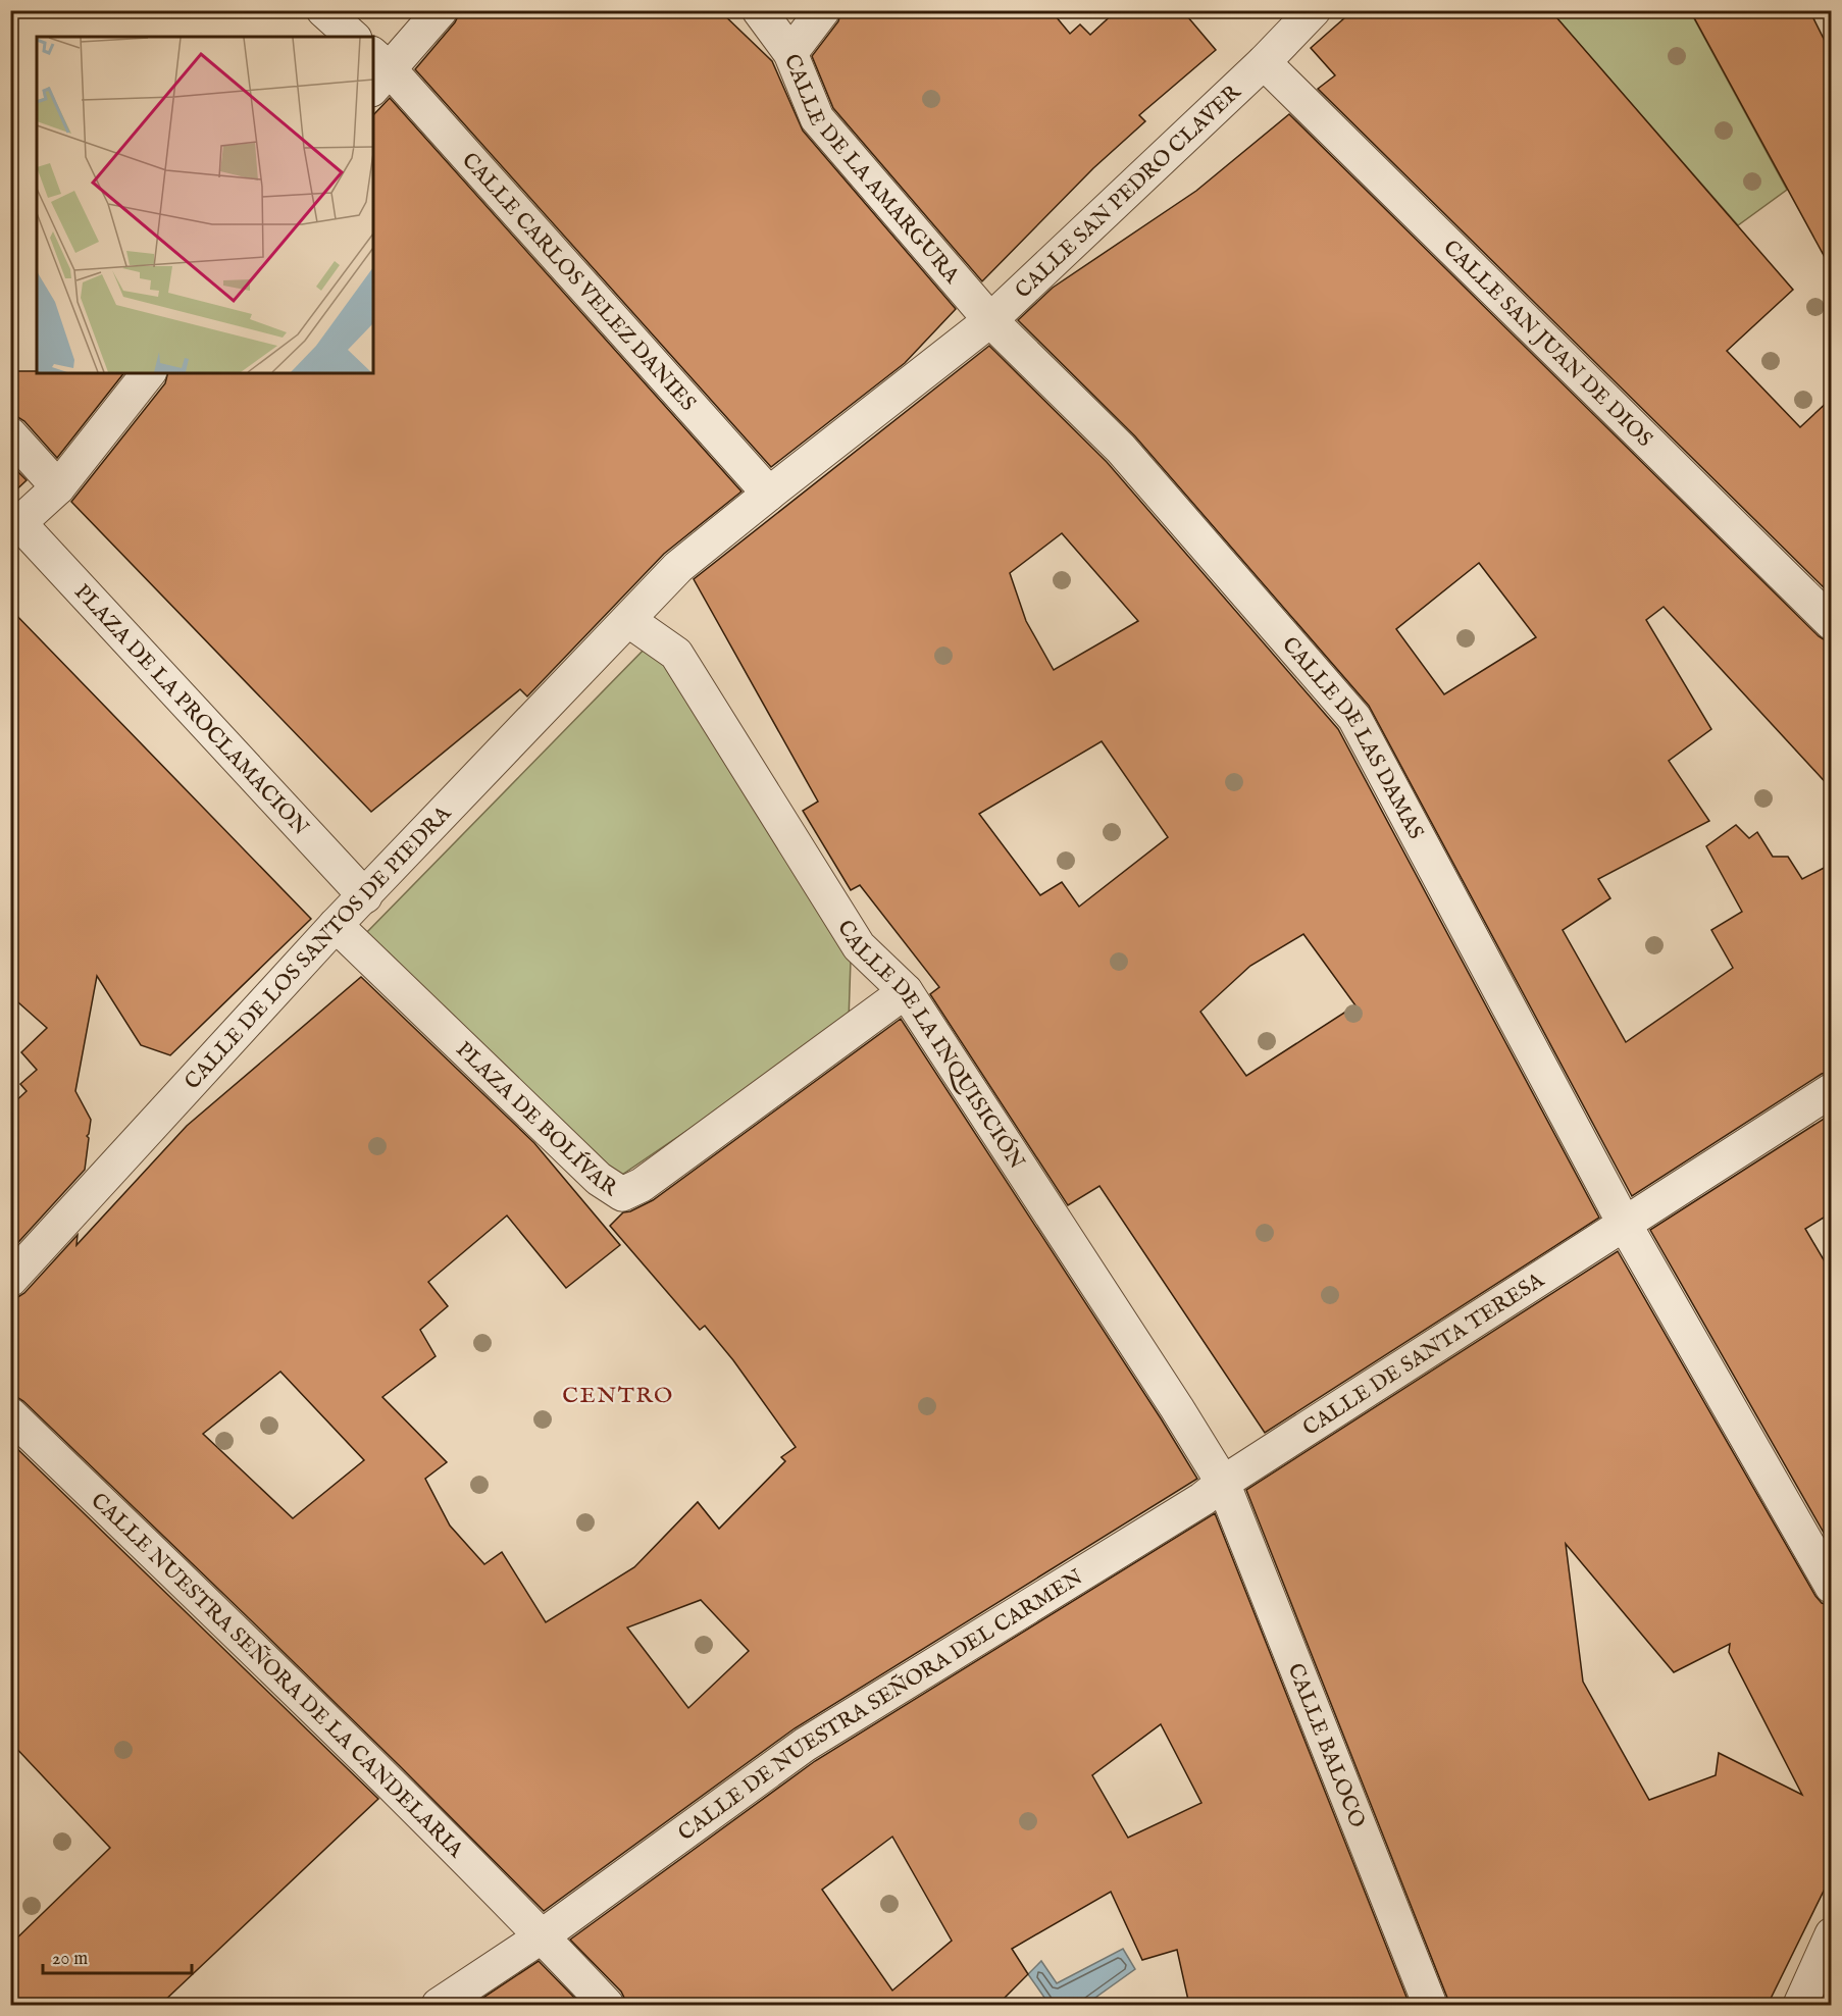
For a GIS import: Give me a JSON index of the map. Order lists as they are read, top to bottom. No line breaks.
{"streets":{"street":["CALLE DE LA AMARGURA","CALLE SAN PEDRO CLAVER","CALLE CARLOS VELEZ DANIES","CALLE SAN JUAN DE DIOS","PLAZA DE LA PROCLAMACION","CALLE DE LAS DAMAS","CALLE DE LOS SANTOS DE PIEDRA","CALLE DE LA INQUISICIÓN","PLAZA DE BOLÍVAR","CALLE DE SANTA TERESA","CALLE NUESTRA SEÑORA DE LA CANDELARIA","CALLE DE NUESTRA SEÑORA DEL CARMEN","CALLE BALOCO"]},"crossings":[["CALLE DE LA AMARGURA","CALLE SAN PEDRO CLAVER"],["CALLE DE LA AMARGURA","CALLE DE LAS DAMAS"],["CALLE SAN PEDRO CLAVER","CALLE CARLOS VELEZ DANIES"],["CALLE SAN PEDRO CLAVER","CALLE SAN JUAN DE DIOS"],["CALLE SAN PEDRO CLAVER","CALLE DE LAS DAMAS"],["CALLE SAN PEDRO CLAVER","CALLE DE LOS SANTOS DE PIEDRA"],["CALLE CARLOS VELEZ DANIES","CALLE DE LOS SANTOS DE PIEDRA"],["PLAZA DE LA PROCLAMACION","CALLE DE LOS SANTOS DE PIEDRA"],["CALLE DE LAS DAMAS","CALLE DE SANTA TERESA"],["CALLE DE LOS SANTOS DE PIEDRA","CALLE DE LA INQUISICIÓN"],["CALLE DE LOS SANTOS DE PIEDRA","PLAZA DE BOLÍVAR"],["CALLE DE LA INQUISICIÓN","PLAZA DE BOLÍVAR"],["CALLE DE LA INQUISICIÓN","CALLE DE SANTA TERESA"],["CALLE DE LA INQUISICIÓN","CALLE DE NUESTRA SEÑORA DEL CARMEN"],["CALLE DE LA INQUISICIÓN","CALLE BALOCO"],["CALLE DE SANTA TERESA","CALLE DE NUESTRA SEÑORA DEL CARMEN"],["CALLE DE SANTA TERESA","CALLE BALOCO"],["CALLE NUESTRA SEÑORA DE LA CANDELARIA","CALLE DE NUESTRA SEÑORA DEL CARMEN"],["CALLE DE NUESTRA SEÑORA DEL CARMEN","CALLE BALOCO"]],"districts":["CENTRO"],"scale_bar":"20 m"}
